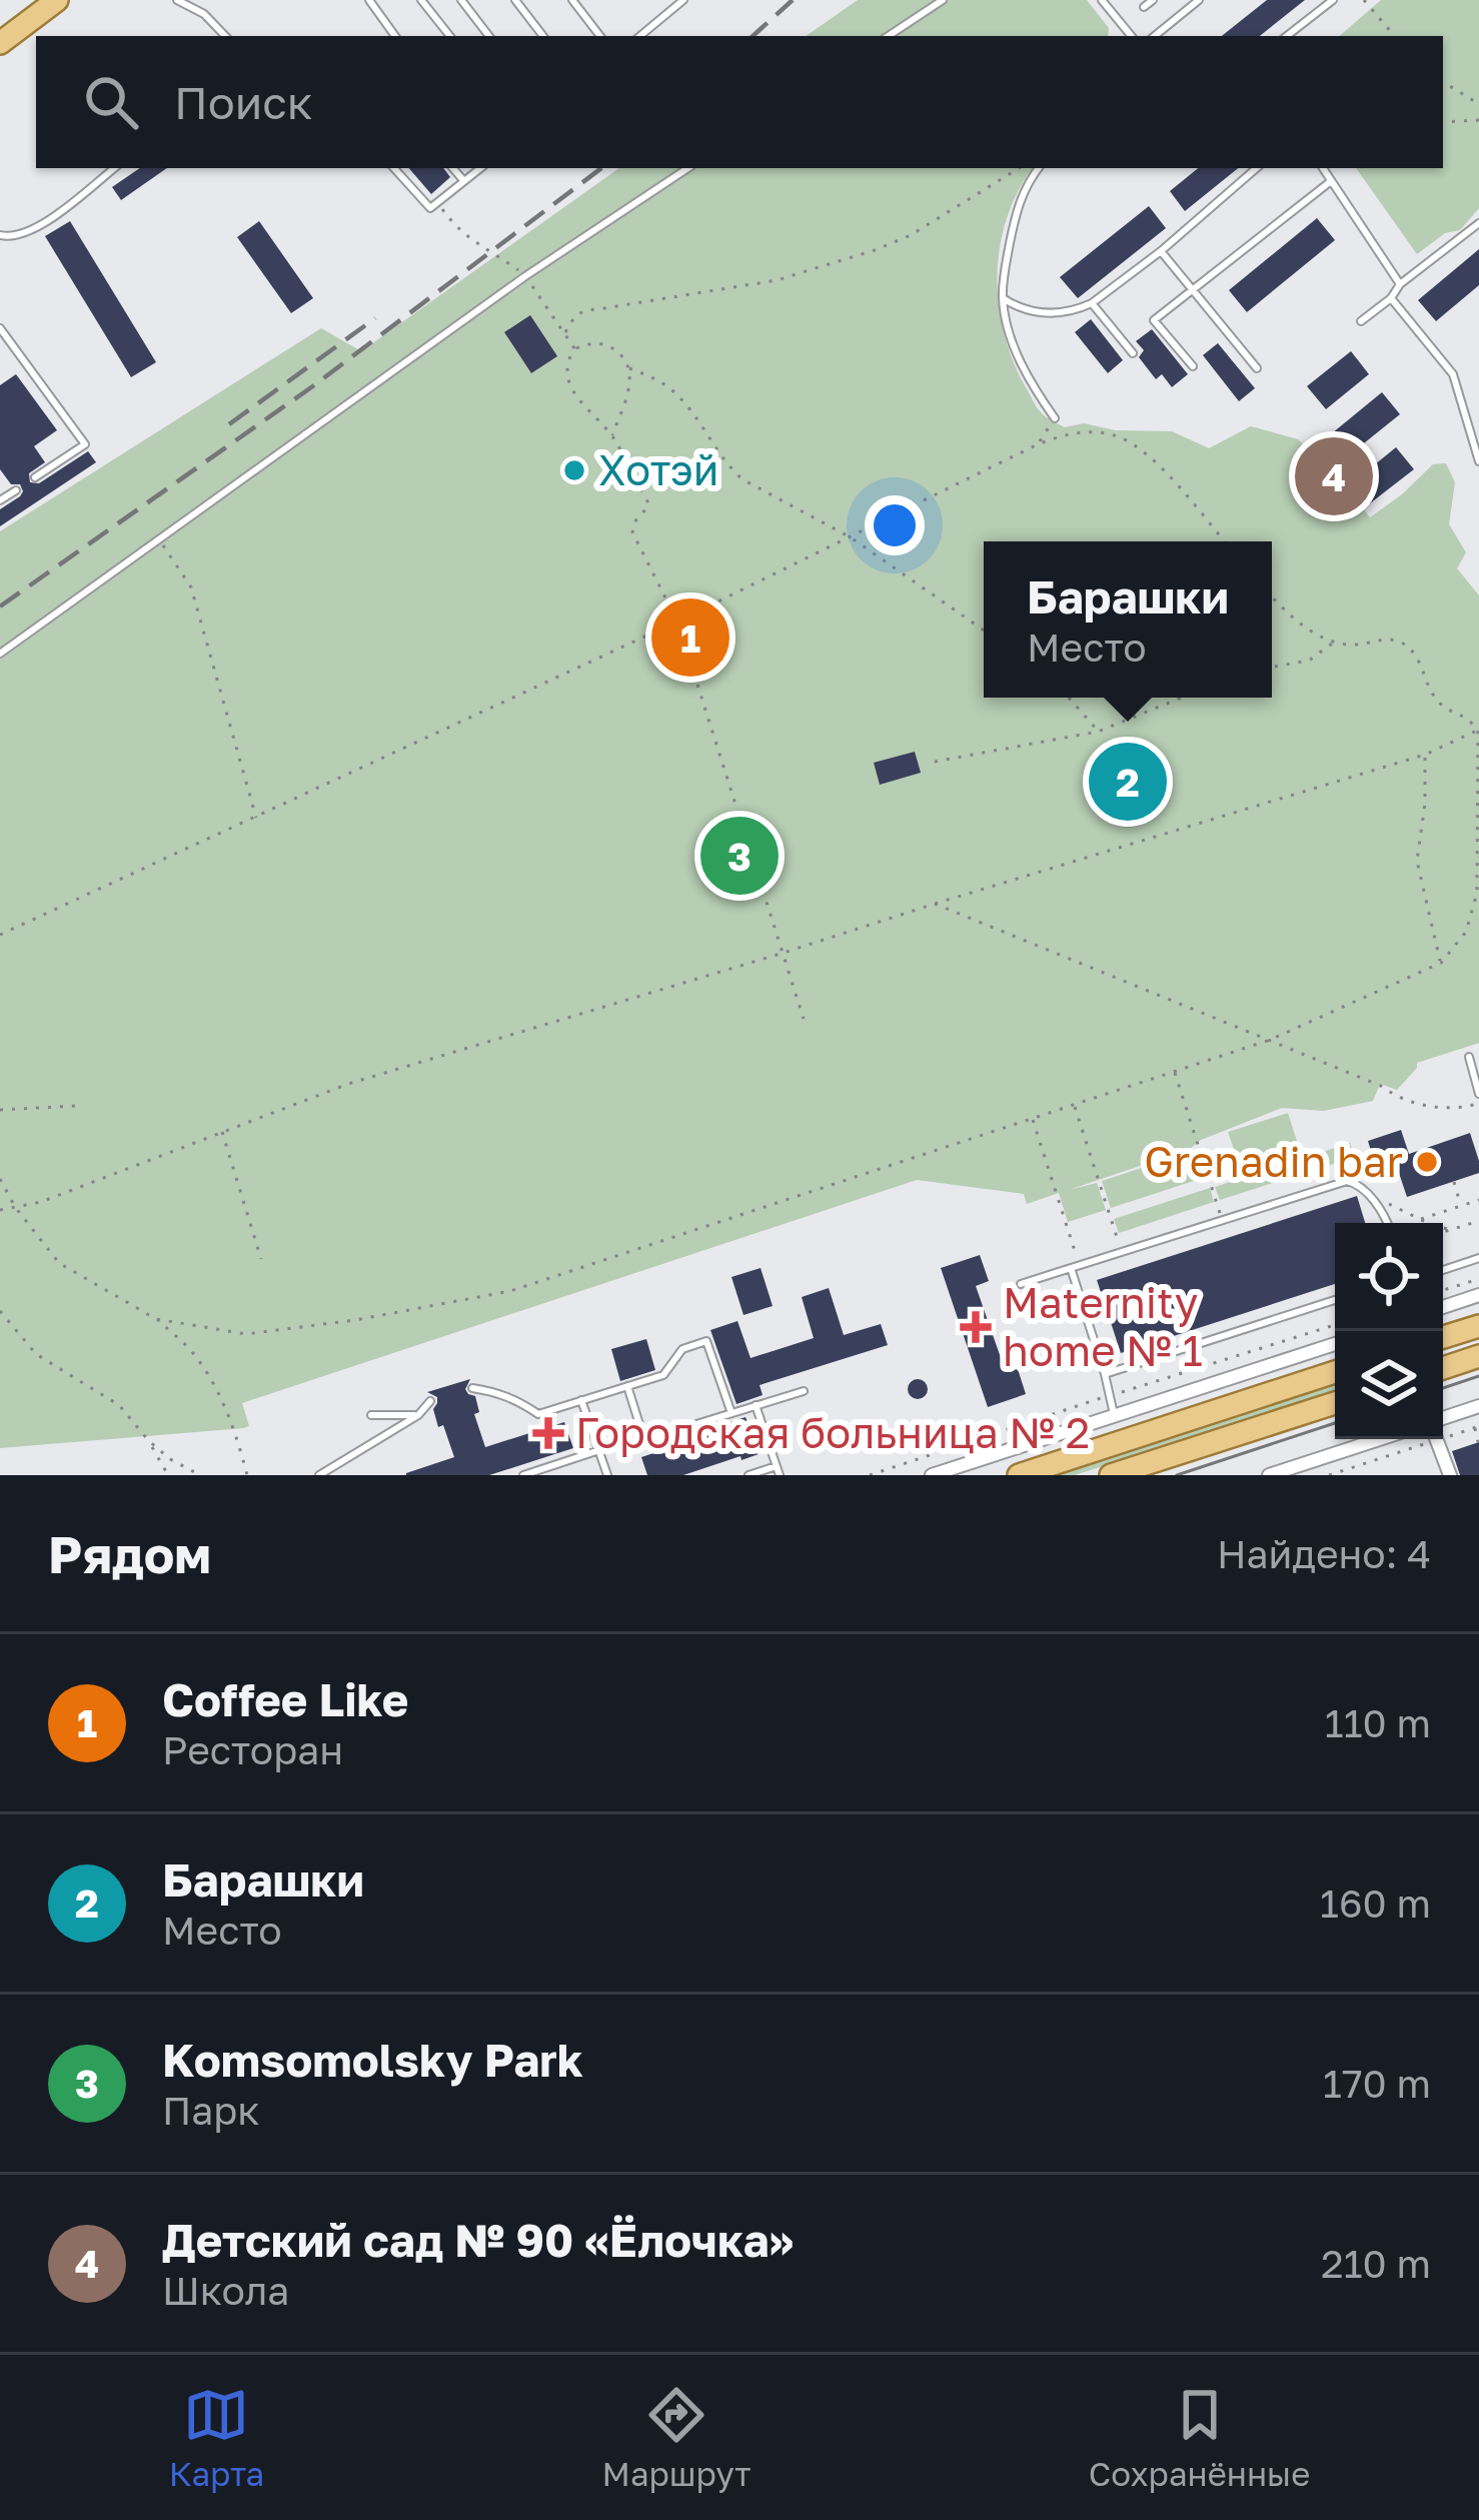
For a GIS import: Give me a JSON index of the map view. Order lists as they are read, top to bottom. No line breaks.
{"places":{"other":["Хотэй","Grenadin bar"],"health":["Maternity home № 1","Городская больница № 2"]},"page":{"search":"Поиск","pins":["4","1","2","3"],"popup":["Барашки","Место"],"heading":["Рядом","Найдено: 4"],"list":[{"mark":"1","name":"Coffee Like","note":"Ресторан","value":"110 m"},{"mark":"2","name":"Барашки","note":"Место","value":"160 m"},{"mark":"3","name":"Komsomolsky Park","note":"Парк","value":"170 m"},{"mark":"4","name":"Детский сад № 90 «Ёлочка»","note":"Школа","value":"210 m"}],"nav":["Карта","Маршрут","Сохранённые"]}}
